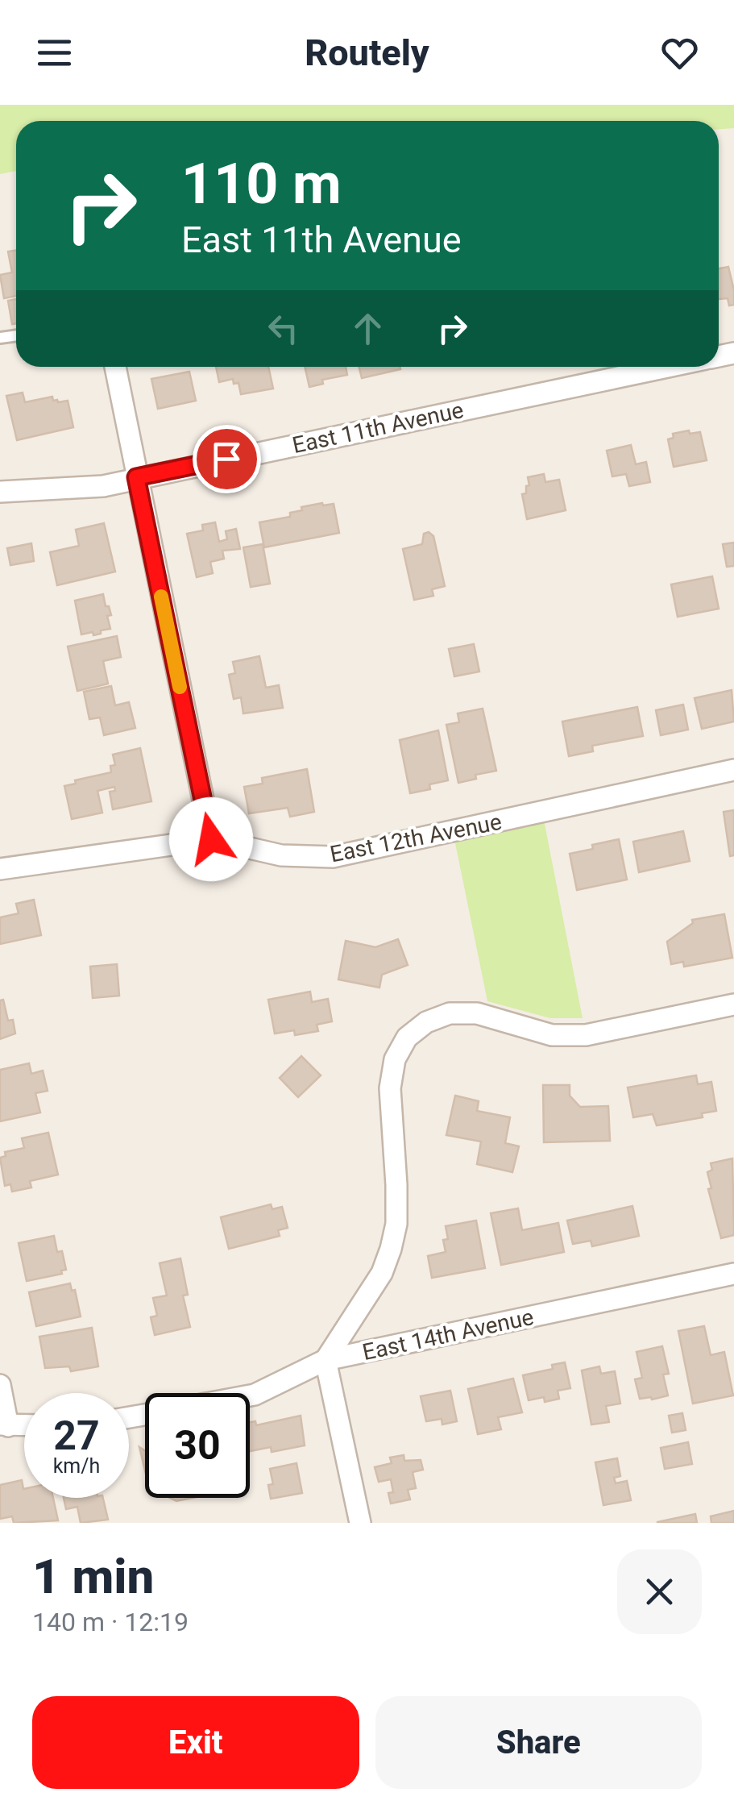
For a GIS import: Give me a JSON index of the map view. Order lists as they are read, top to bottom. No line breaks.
{"streets":{"street":["East 11th Avenue","East 12th Avenue","East 14th Avenue"]},"page":{"header":"Routely","turn":["110 m","East 11th Avenue"],"speed":"27 km/h","limit":"30","heading":["1 min","140 m · 12:19"],"buttons":["Exit","Share"]}}
